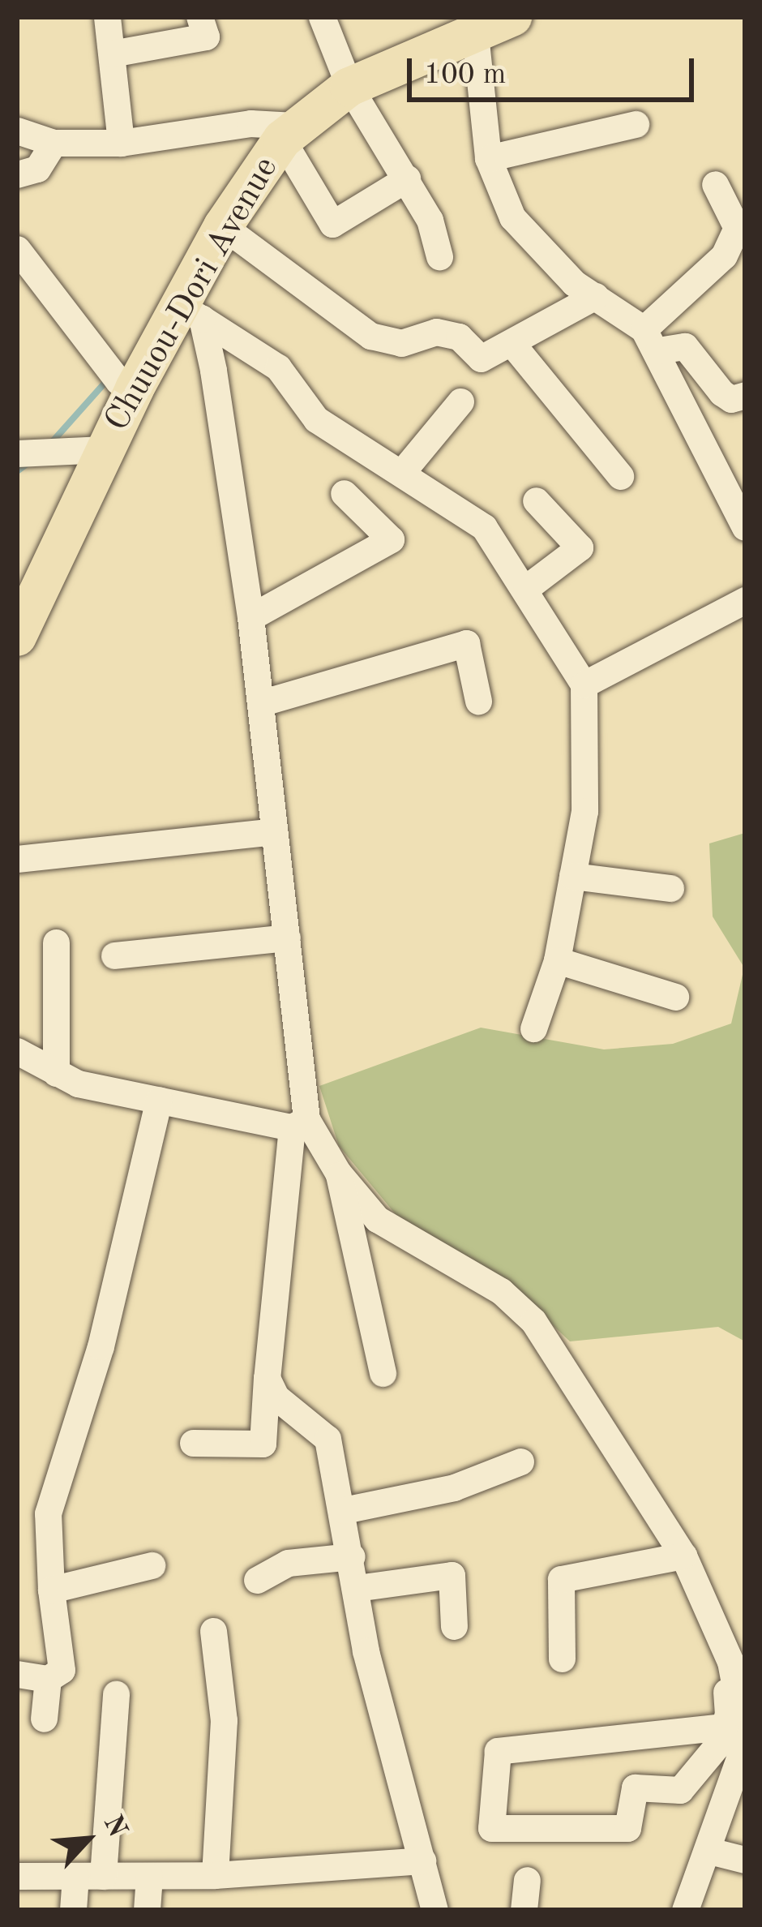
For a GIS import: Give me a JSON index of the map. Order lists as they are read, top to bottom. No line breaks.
{"streets":{"highway":["Chuuou-Dori Avenue"]},"scale_bar":"100 m","north":"top right"}
